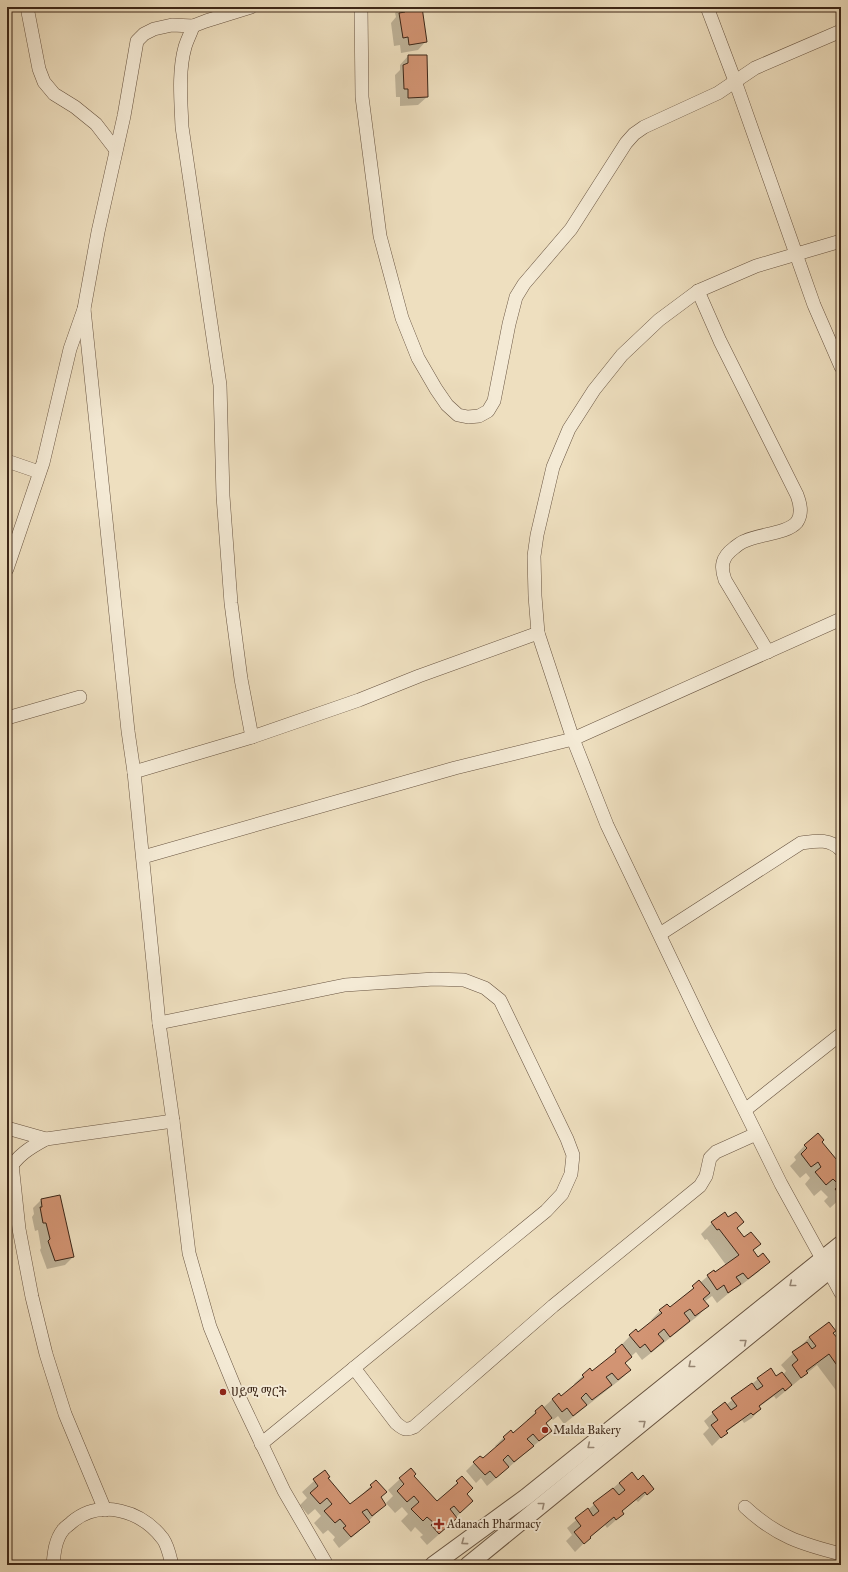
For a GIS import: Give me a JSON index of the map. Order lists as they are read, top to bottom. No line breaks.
{"places":{"other":["ሀይሚ ማርት","Malda Bakery"],"health":["Adanach Pharmacy"]}}
